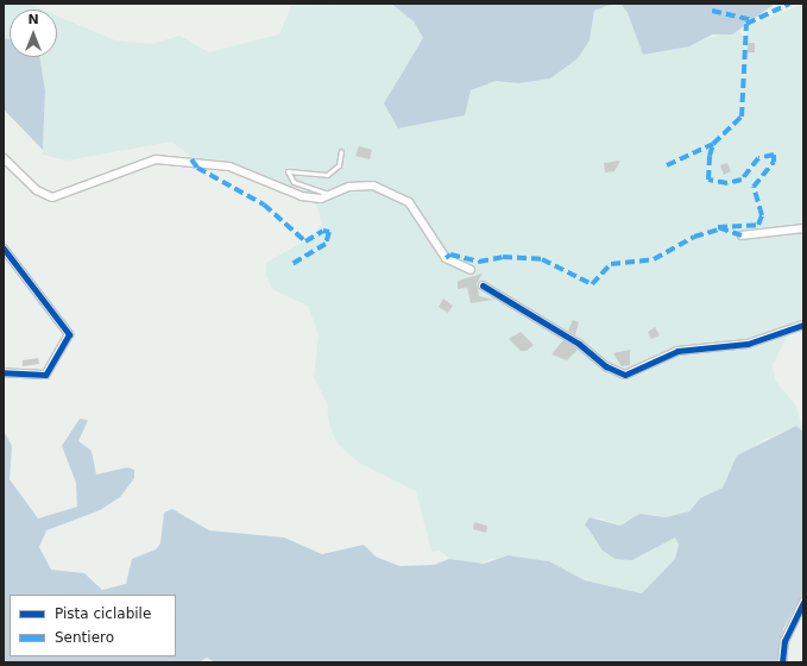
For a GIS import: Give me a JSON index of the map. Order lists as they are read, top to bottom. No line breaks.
{"legend":["Pista ciclabile","Sentiero"],"north":"top"}
